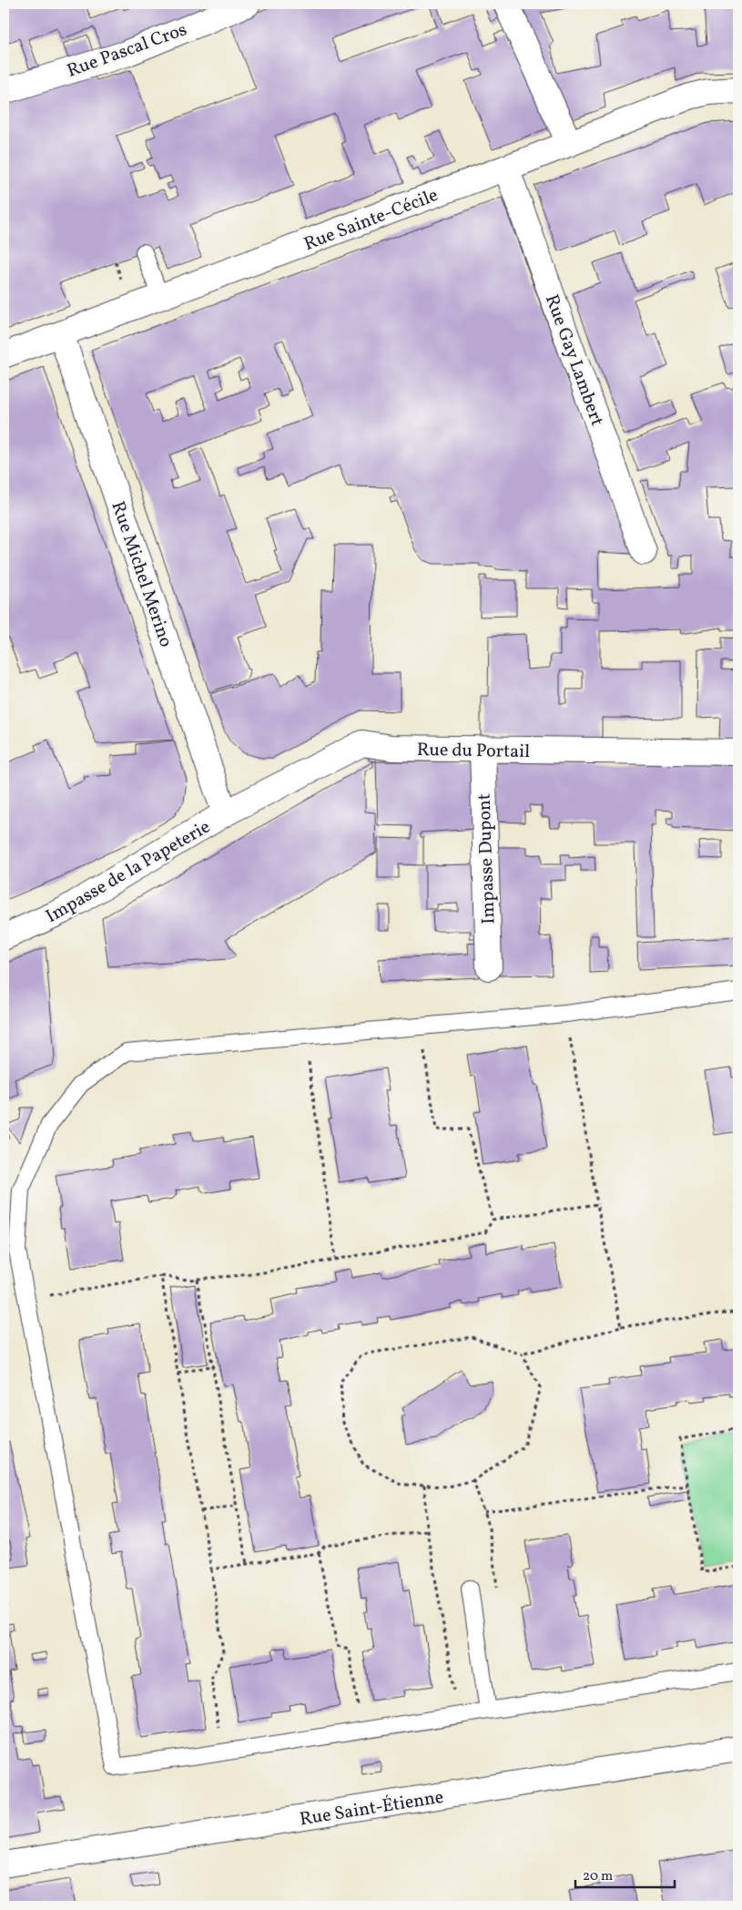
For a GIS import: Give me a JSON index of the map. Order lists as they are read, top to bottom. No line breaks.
{"streets":{"street":["Rue Pascal Cros","Rue Sainte-Cécile","Rue Gay Lambert","Rue Michel Merino","Rue du Portail","Impasse Dupont","Impasse de la Papeterie","Rue Saint-Étienne"]},"crossings":[["Rue Sainte-Cécile","Rue Gay Lambert"],["Rue Sainte-Cécile","Rue Michel Merino"],["Rue Michel Merino","Rue du Portail"],["Rue Michel Merino","Impasse de la Papeterie"],["Rue du Portail","Impasse Dupont"],["Rue du Portail","Impasse de la Papeterie"]],"scale_bar":"20 m"}
